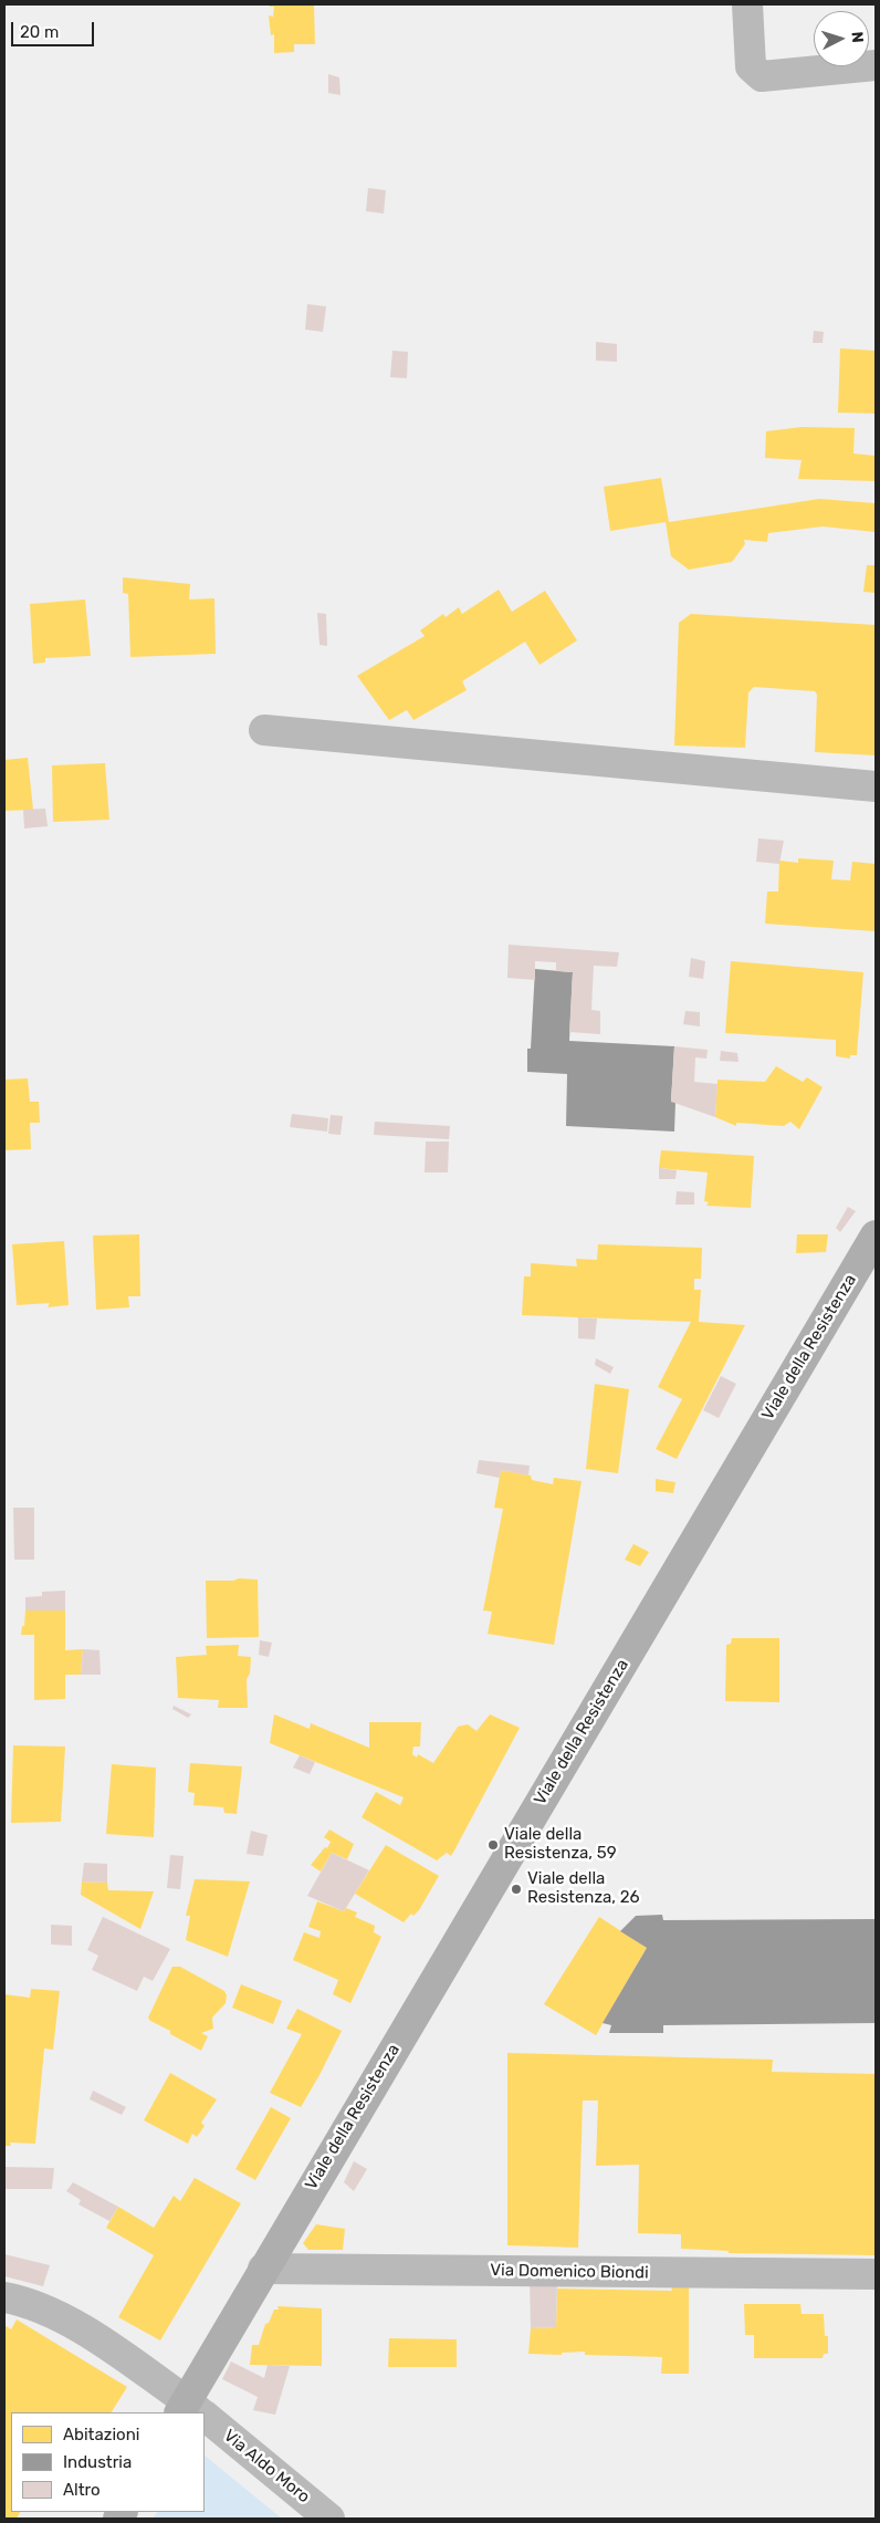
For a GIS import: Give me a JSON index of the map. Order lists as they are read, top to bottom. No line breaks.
{"streets":{"main road":["Viale della Resistenza"],"street":["Via Domenico Biondi","Via Aldo Moro"]},"crossings":[["Viale della Resistenza","Via Domenico Biondi"],["Viale della Resistenza","Via Aldo Moro"]],"places":["Viale della Resistenza, 59","Viale della Resistenza, 26"],"legend":["Abitazioni","Industria","Altro"],"scale_bar":"20 m","north":"right"}
